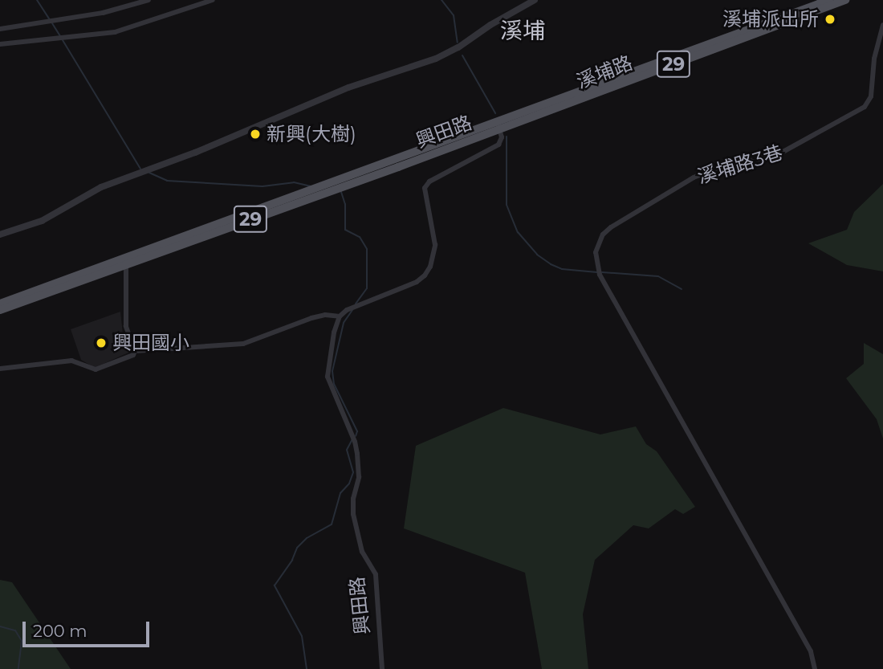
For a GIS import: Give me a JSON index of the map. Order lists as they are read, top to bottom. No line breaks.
{"streets":{"main road":["29","溪埔路","興田路"],"street":["溪埔路3巷"]},"crossings":[["溪埔路","興田路"]],"districts":["溪埔"],"places":["溪埔派出所","新興(大樹)","興田國小"],"scale_bar":"200 m"}
